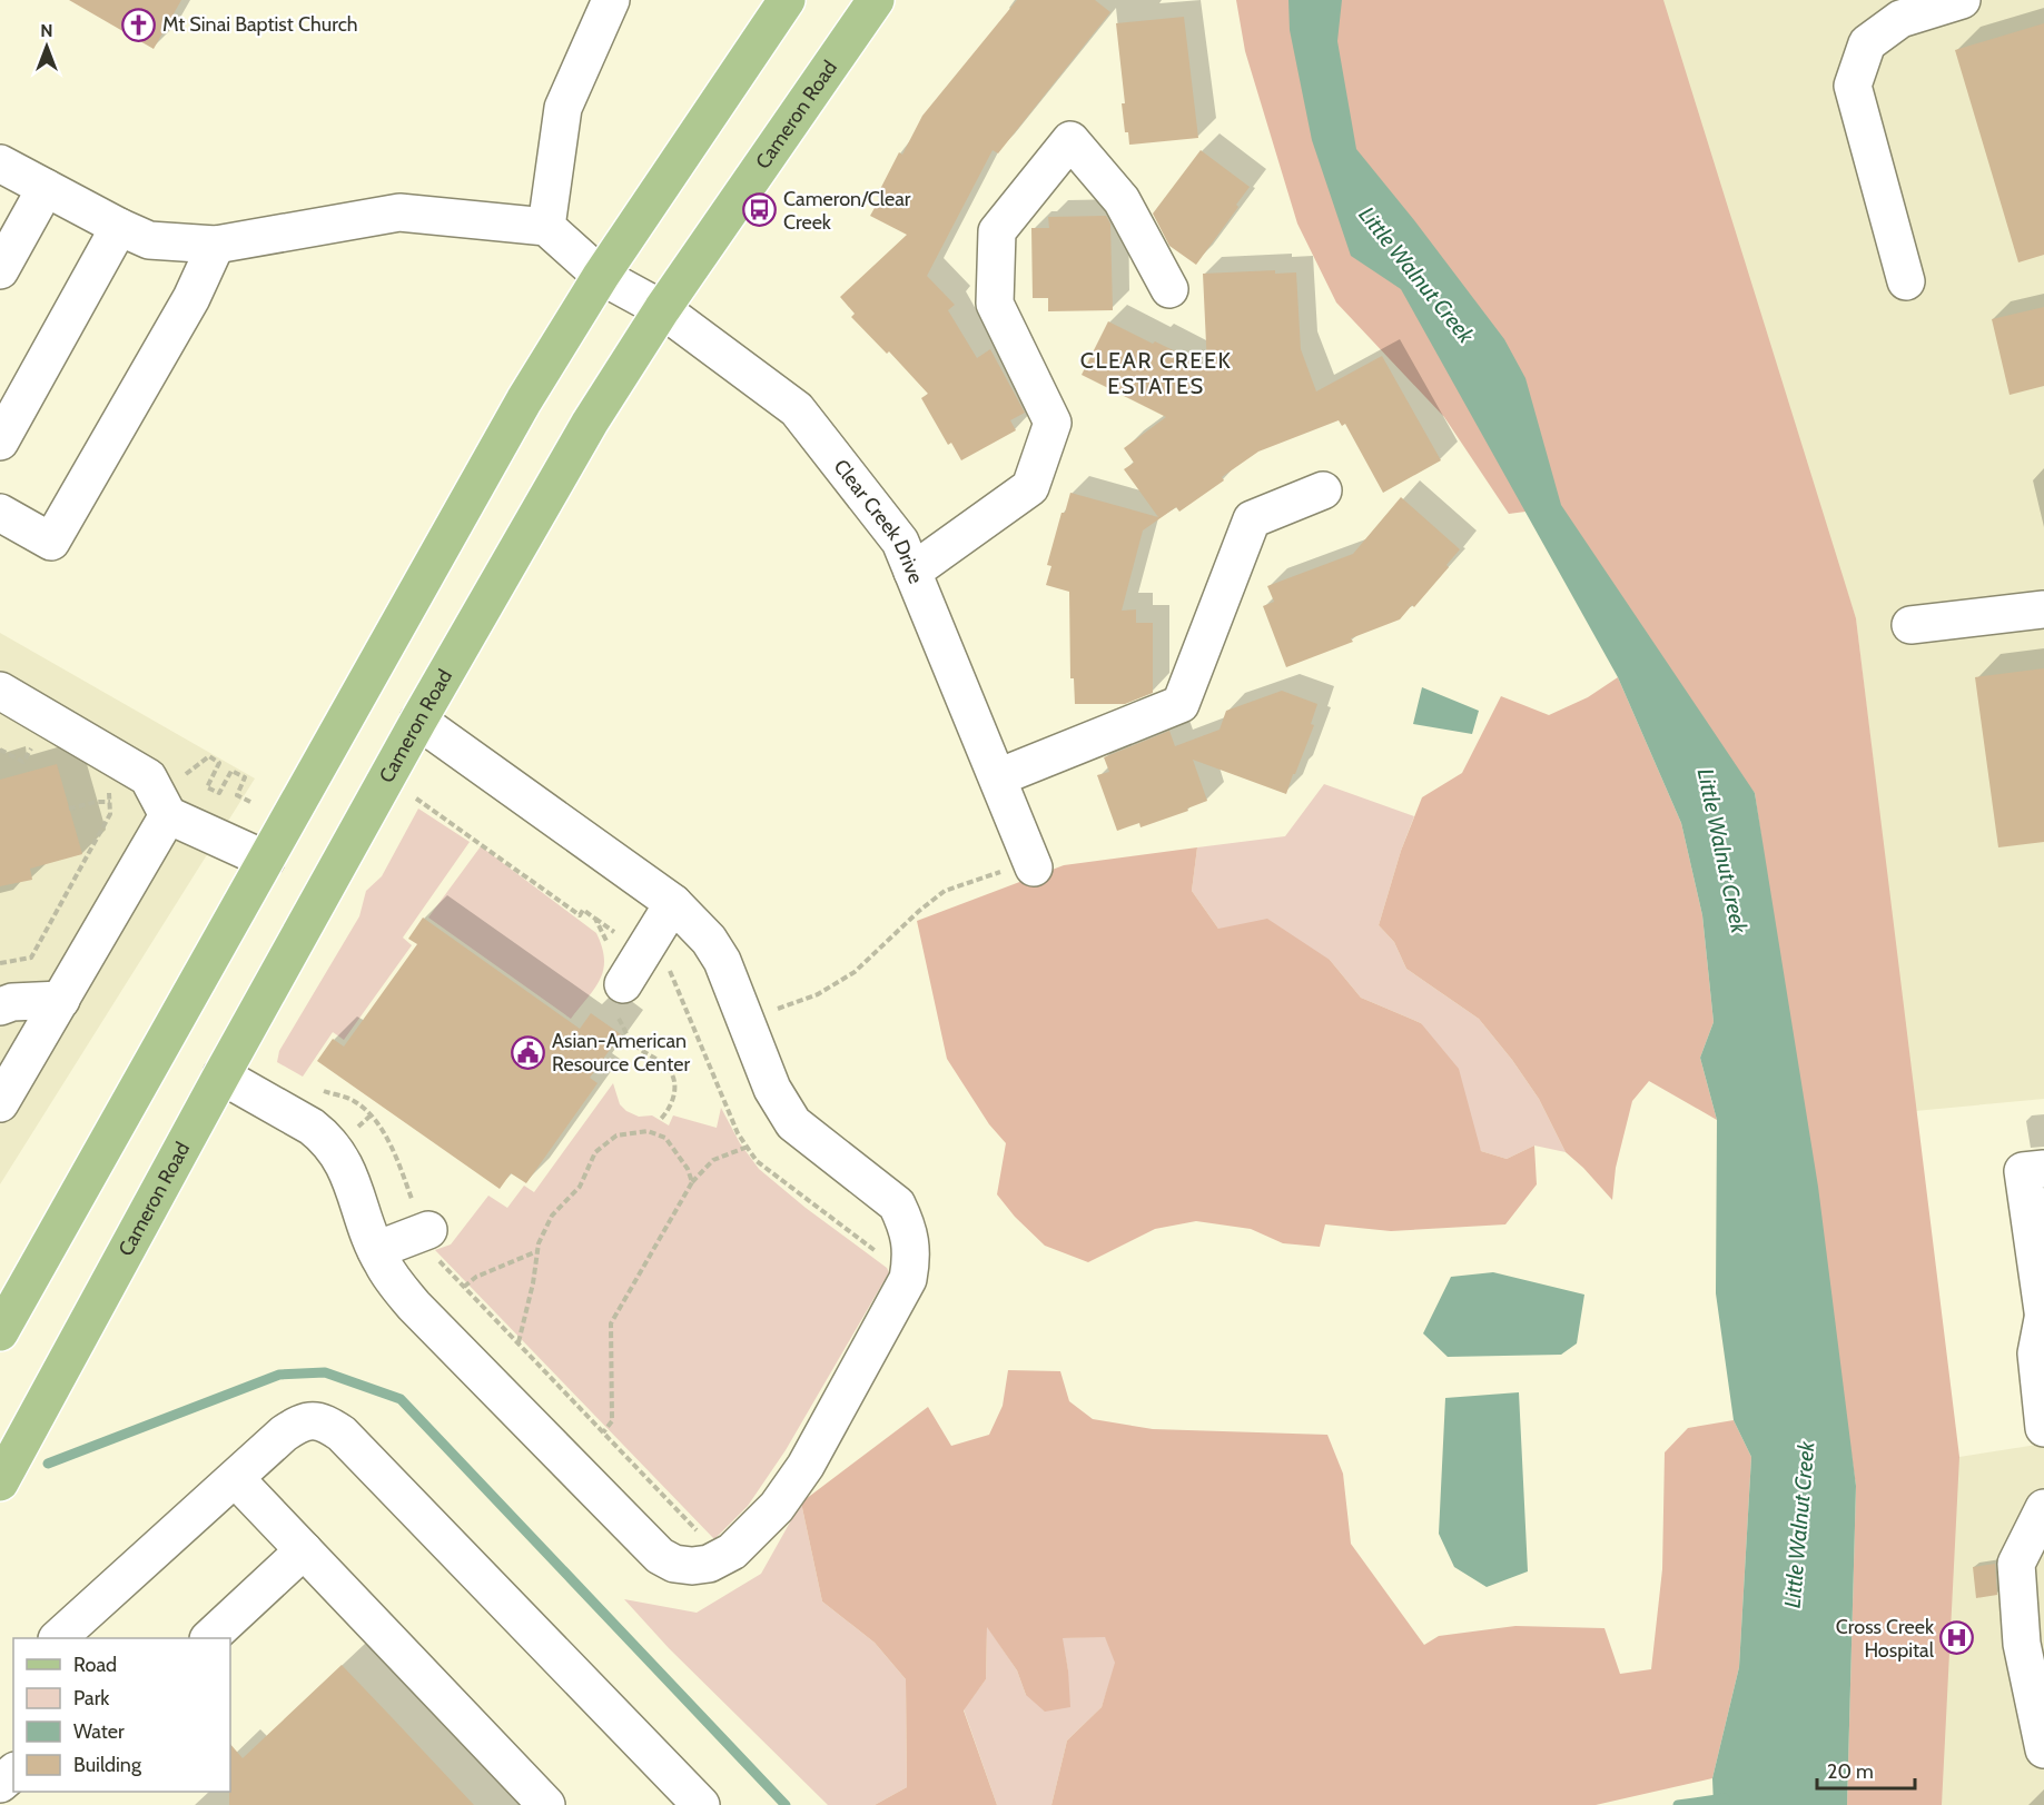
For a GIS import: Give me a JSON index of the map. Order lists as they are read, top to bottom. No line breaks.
{"streets":{"main road":["Cameron Road"],"street":["Clear Creek Drive"]},"crossings":[["Cameron Road","Clear Creek Drive"]],"districts":["CLEAR CREEK ESTATES"],"water":["Little Walnut Creek"],"places":{"church":["Mt Sinai Baptist Church"],"bus stop":["Cameron/Clear Creek"],"public building":["Asian-American Resource Center"],"hospital":["Cross Creek Hospital"]},"legend":["Road","Park","Water","Building"],"scale_bar":"20 m","north":"top"}
